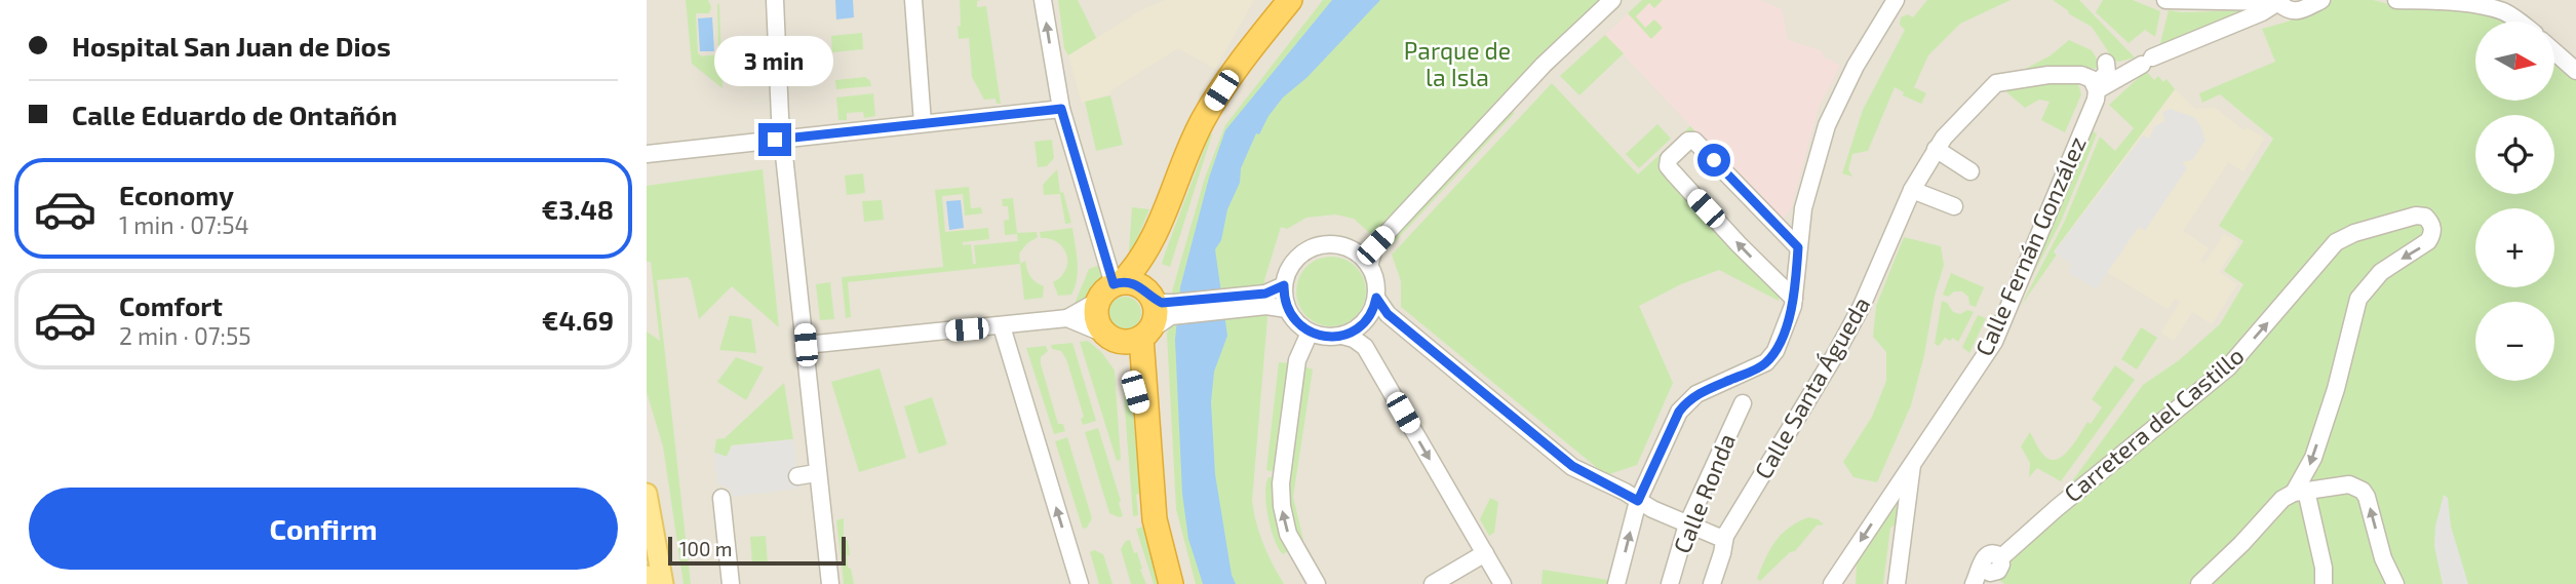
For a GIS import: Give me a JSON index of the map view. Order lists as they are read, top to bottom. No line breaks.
{"streets":{"street":["Calle Fernán González","Calle Santa Águeda","Carretera del Castillo","Calle Ronda"]},"crossings":[["Calle Fernán González","Calle Santa Águeda"]],"parks":["Parque de la Isla"],"scale_bar":"100 m","north":"right","page":{"banner":["Hospital San Juan de Dios","Calle Eduardo de Ontañón"],"map_buttons":["+","−"],"bubble":"3 min","list":[{"name":"Economy","note":"1 min · 07:54","value":"€3.48"},{"name":"Comfort","note":"2 min · 07:55","value":"€4.69"}],"buttons":"Confirm","scale":"100 m"}}
